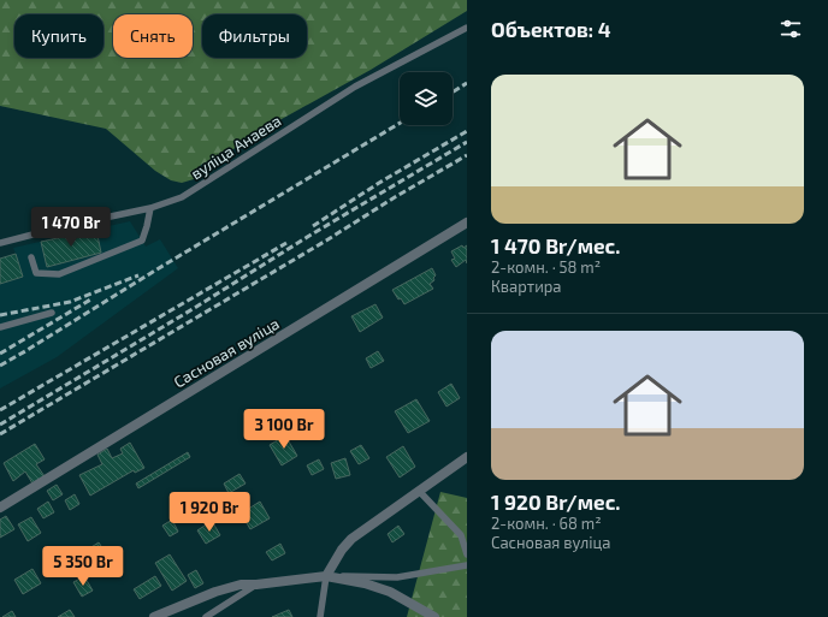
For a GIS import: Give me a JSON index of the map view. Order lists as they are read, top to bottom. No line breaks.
{"streets":{"street":["Сасновая вуліца"],"lane":["вуліца Анаева"]},"page":{"heading":"Объектов: 4","chip":["Купить","Снять","Фильтры"],"list":[{"name":"1 470 Br/мес.","note":"2-комн. · 58 m² · Квартира"},{"name":"1 920 Br/мес.","note":"2-комн. · 68 m² · Сасновая вуліца"}],"price":["1 470 Br","3 100 Br","1 920 Br","5 350 Br"]}}
